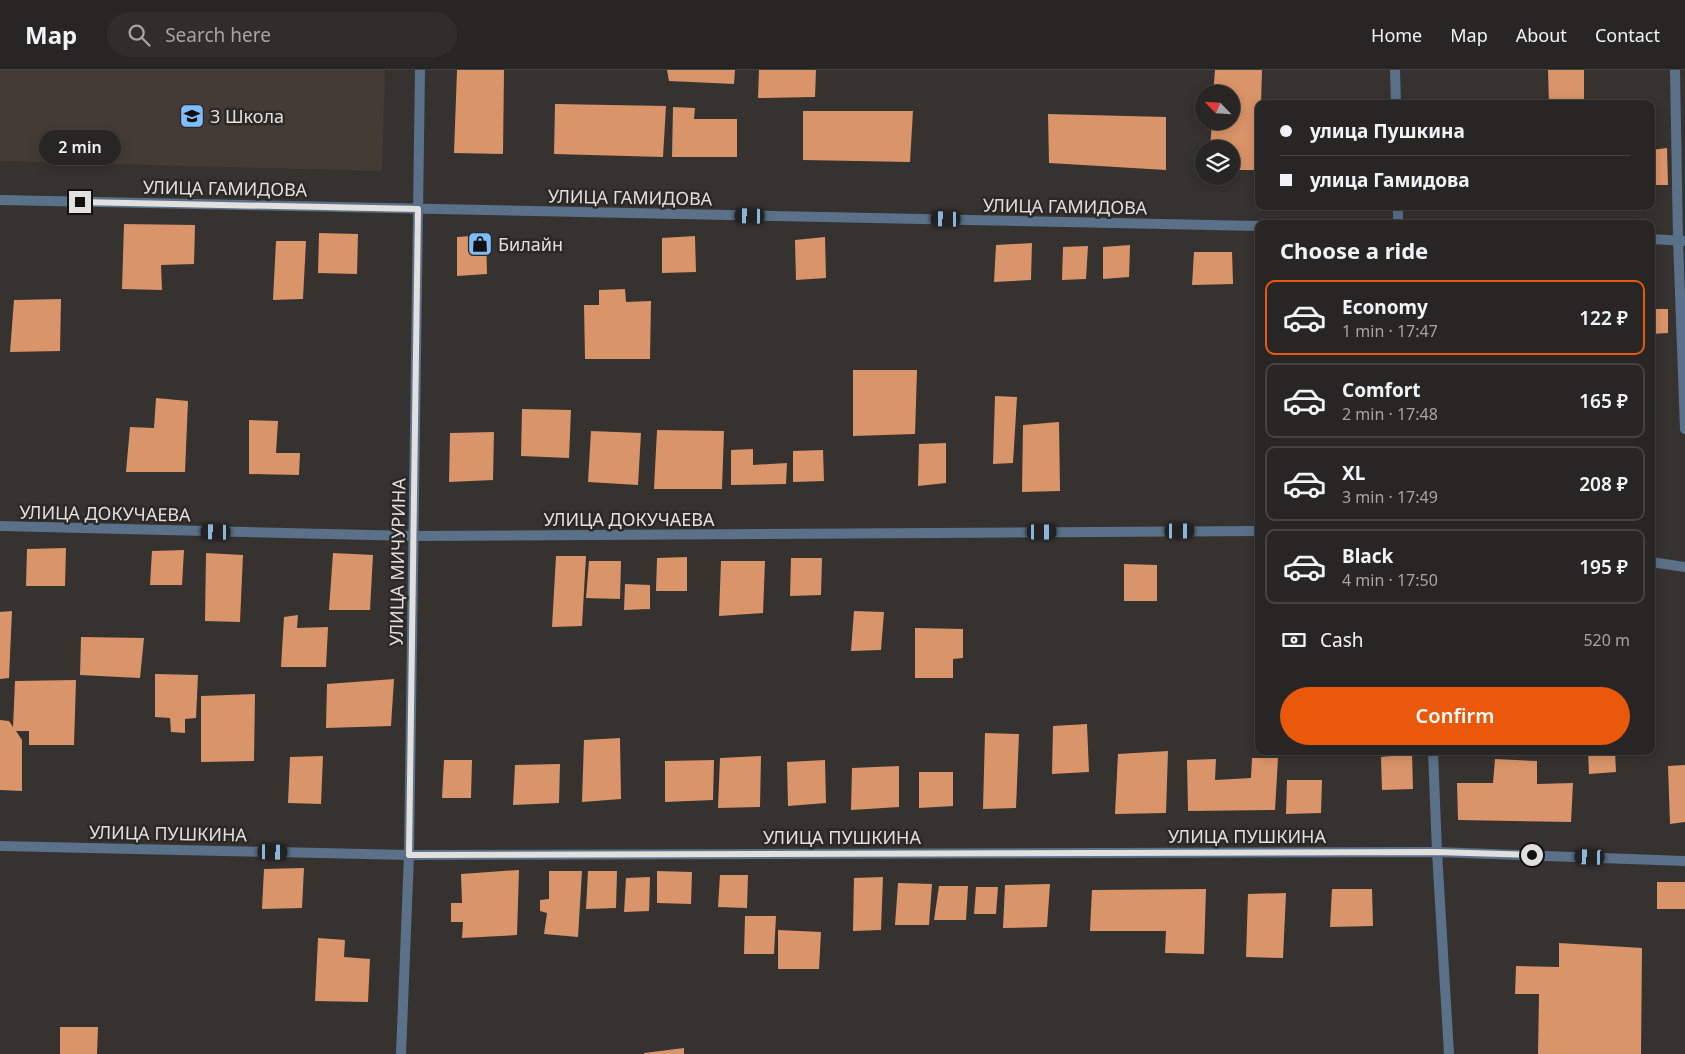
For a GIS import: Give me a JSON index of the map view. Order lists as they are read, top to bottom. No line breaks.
{"streets":{"street":["УЛИЦА ГАМИДОВА","УЛИЦА ДОКУЧАЕВА","УЛИЦА МИЧУРИНА","УЛИЦА ПУШКИНА"]},"crossings":[["УЛИЦА ГАМИДОВА","УЛИЦА МИЧУРИНА"],["УЛИЦА ДОКУЧАЕВА","УЛИЦА МИЧУРИНА"],["УЛИЦА МИЧУРИНА","УЛИЦА ПУШКИНА"]],"places":{"school or university":["3 Школа"],"shop":["Билайн"]},"north":"top left","page":{"header":"Map","search":"Search here","nav":["Home","Map","About","Contact"],"banner":["улица Пушкина","улица Гамидова"],"bubble":"2 min","heading":"Choose a ride","list":[{"name":"Economy","note":"1 min · 17:47","value":"122 ₽"},{"name":"Comfort","note":"2 min · 17:48","value":"165 ₽"},{"name":"XL","note":"3 min · 17:49","value":"208 ₽"},{"name":"Black","note":"4 min · 17:50","value":"195 ₽"}],"pay":["Cash","520 m"],"buttons":"Confirm"}}
